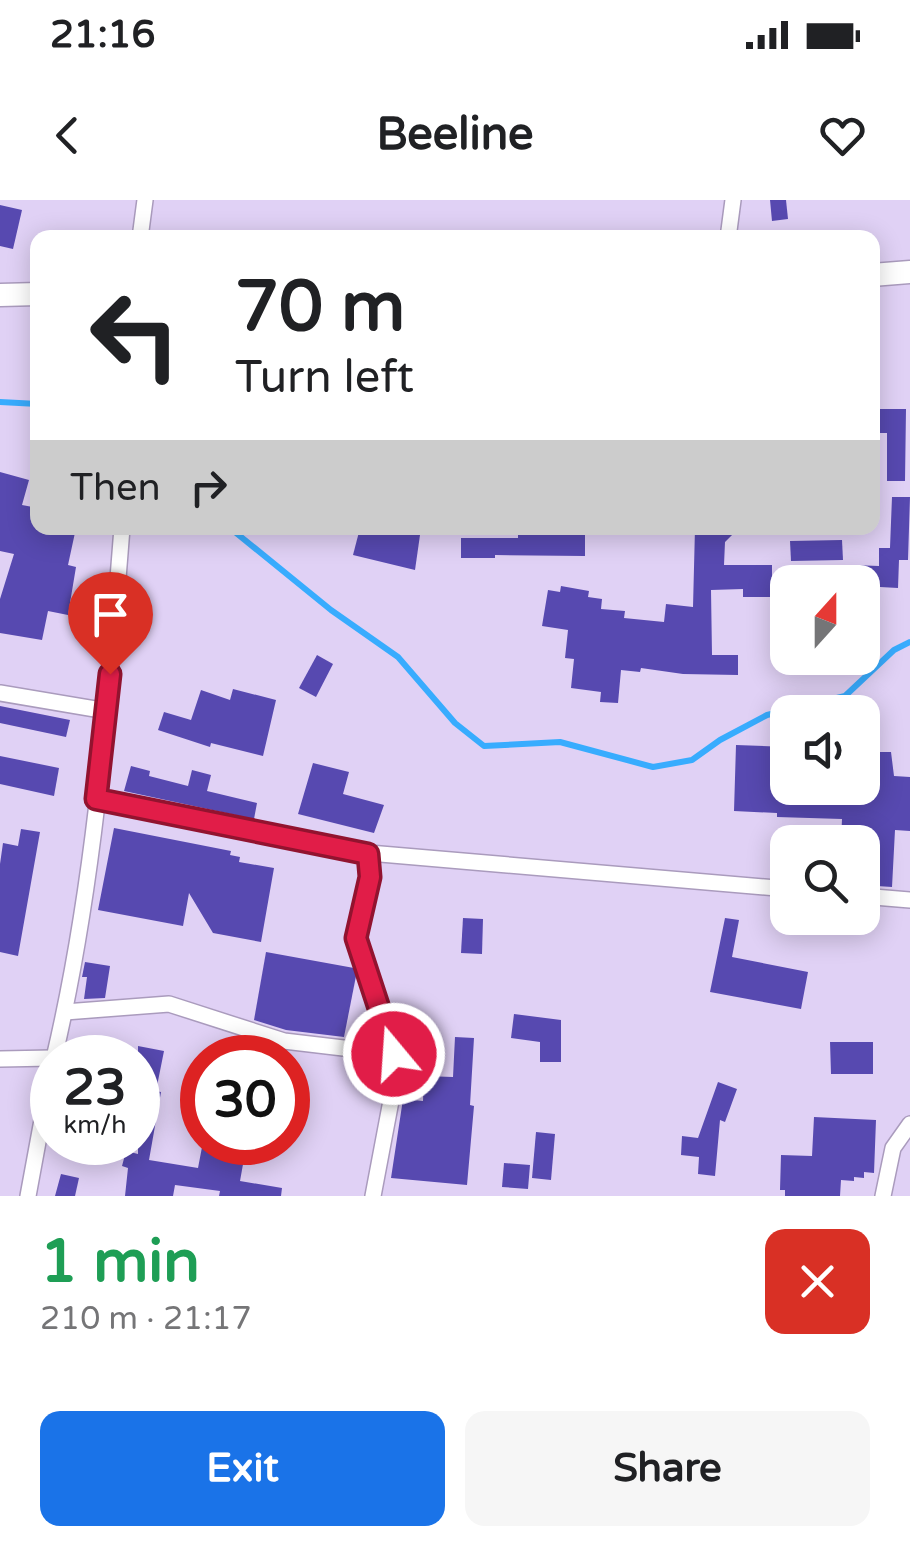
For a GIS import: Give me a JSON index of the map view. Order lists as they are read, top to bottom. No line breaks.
{"north":"top","page":{"status":"21:16","header":"Beeline","turn":["70 m","Turn left"],"then":"Then","speed":"23 km/h","limit":"30","heading":["1 min","210 m · 21:17"],"buttons":["Exit","Share"]}}
